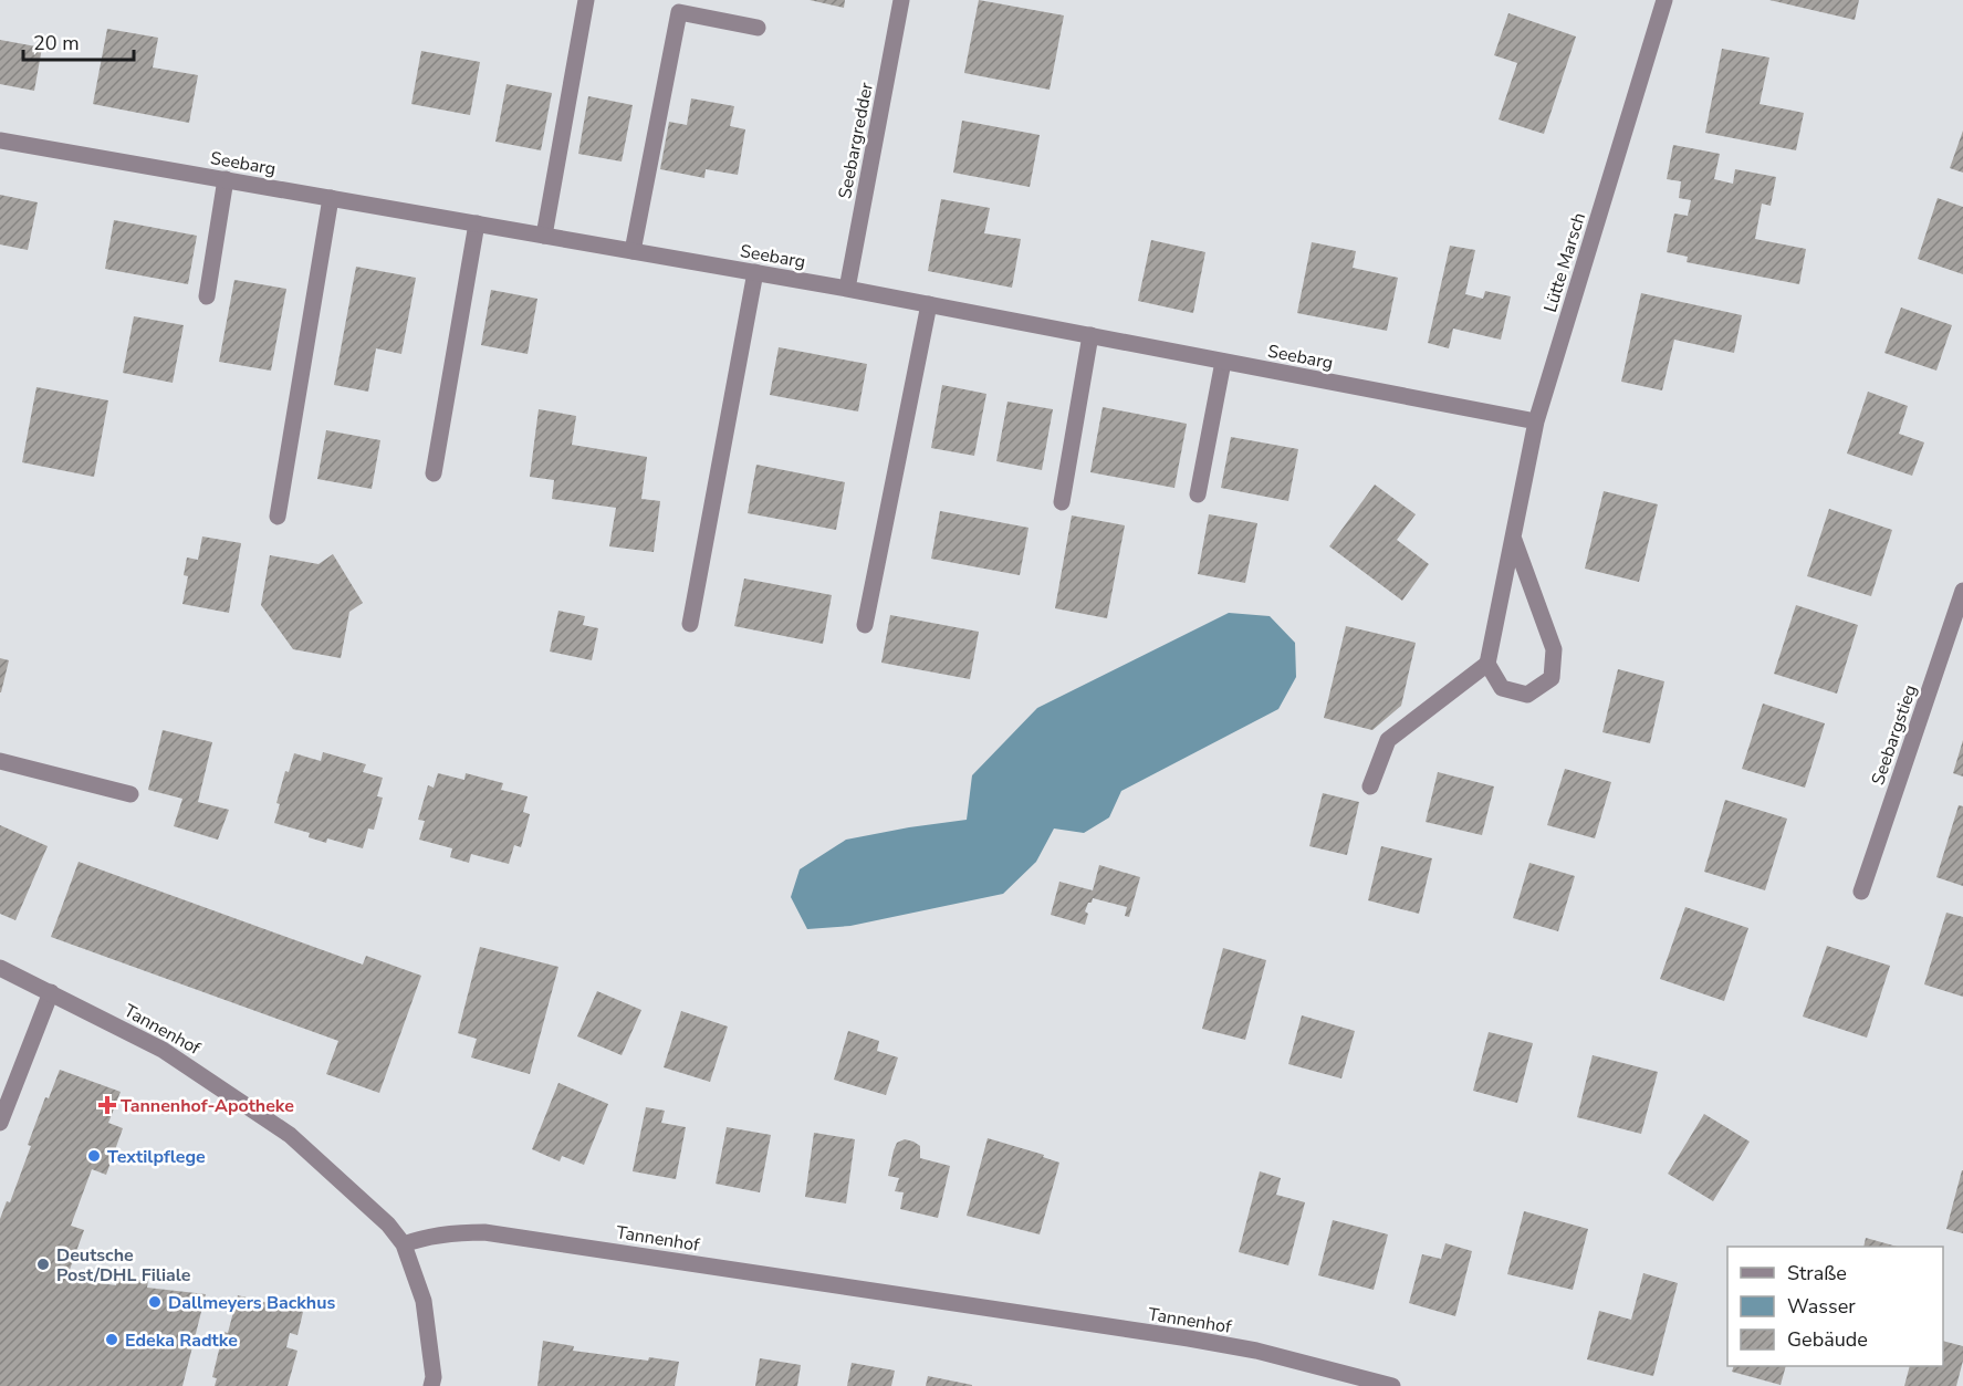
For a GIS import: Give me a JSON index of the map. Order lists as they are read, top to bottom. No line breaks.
{"streets":{"street":["Seebargredder","Seebarg","Lütte Marsch","Seebargstieg","Tannenhof"]},"crossings":[["Seebargredder","Seebarg"],["Seebarg","Lütte Marsch"]],"places":{"health":["Tannenhof-Apotheke"],"other":["Textilpflege","Deutsche Post/DHL Filiale","Dallmeyers Backhus","Edeka Radtke"]},"legend":["Straße","Wasser","Gebäude"],"scale_bar":"20 m"}
